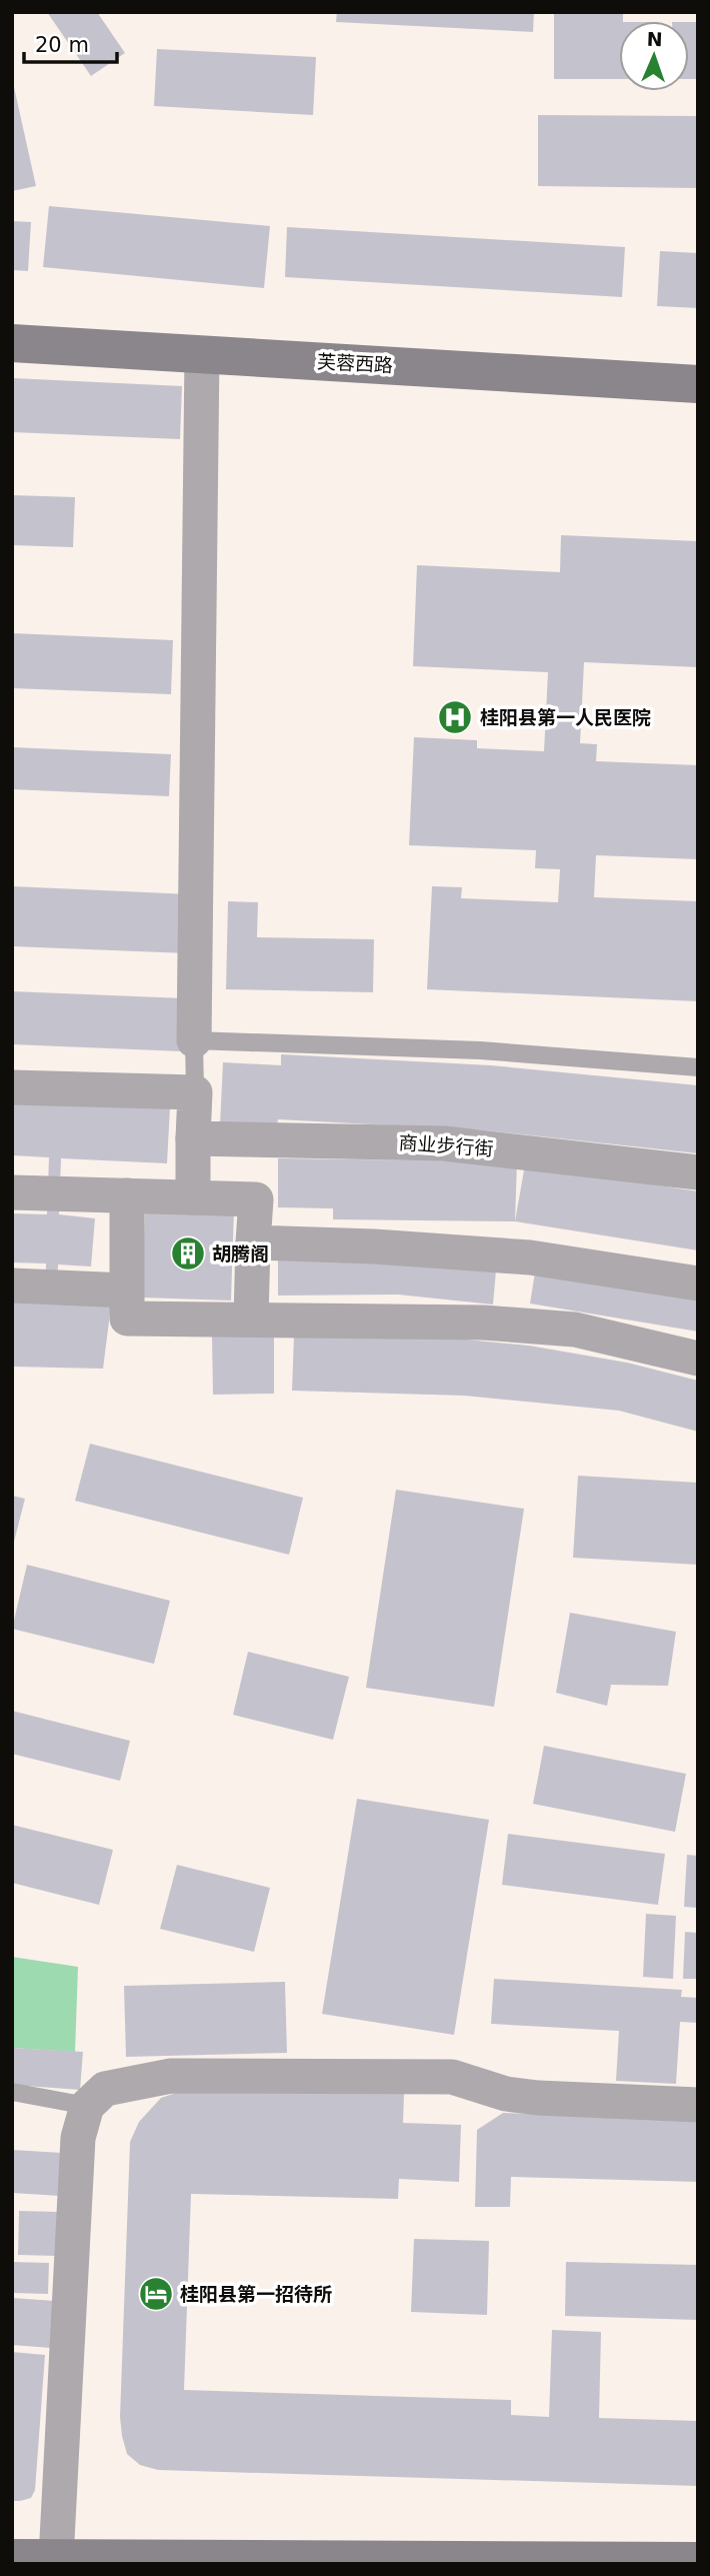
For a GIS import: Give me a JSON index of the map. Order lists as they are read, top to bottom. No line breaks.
{"streets":{"street":["芙蓉西路","商业步行街"]},"places":{"hospital":["桂阳县第一人民医院"],"building":["胡腾阁"],"hotel":["桂阳县第一招待所"]},"scale_bar":"20 m","north":"top"}
